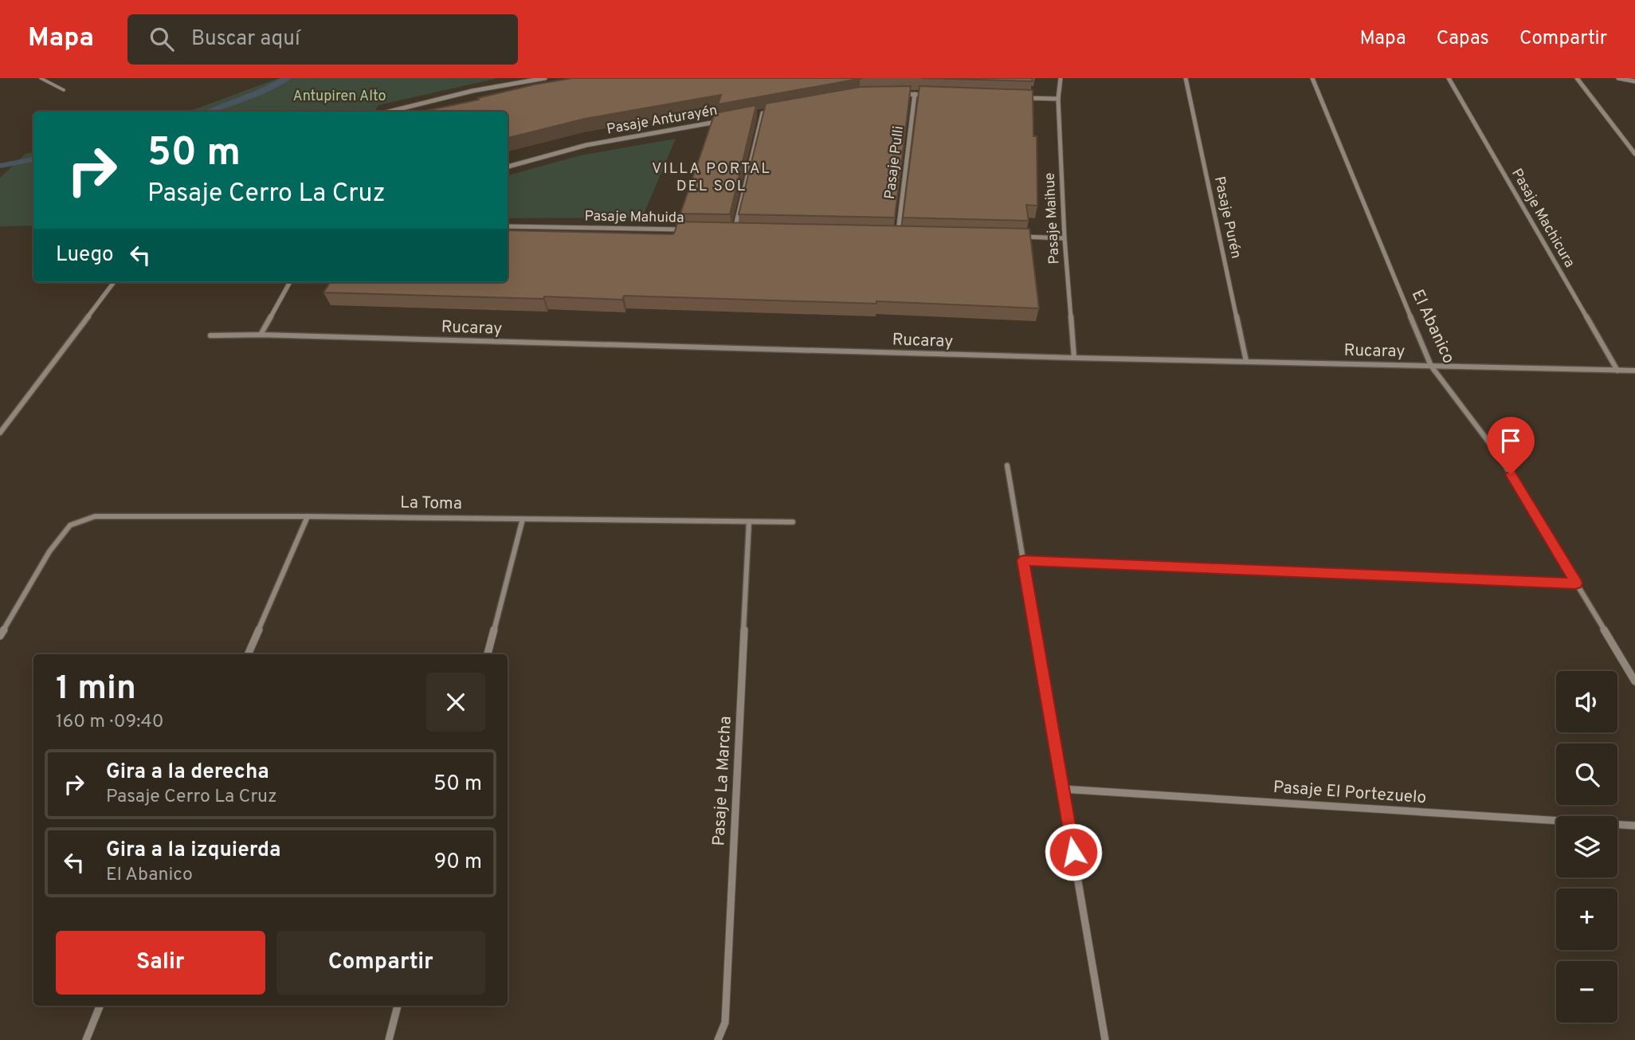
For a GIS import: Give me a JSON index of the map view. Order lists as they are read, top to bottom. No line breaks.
{"streets":{"street":["Pasaje Anturayén","Pasaje Pulli","Pasaje Mahuida","Pasaje Purén","Pasaje Maihue","Pasaje Machicura","El Abanico","Rucaray","La Toma","Pasaje La Marcha","Pasaje El Portezuelo"]},"crossings":[["Pasaje Purén","Rucaray"],["Pasaje Maihue","Rucaray"],["Pasaje Machicura","Rucaray"],["El Abanico","Rucaray"],["La Toma","Pasaje La Marcha"]],"districts":["VILLA PORTAL DEL SOL"],"parks":["Antupiren Alto"],"page":{"header":"Mapa","search":"Buscar aquí","nav":["Mapa","Capas","Compartir"],"turn":["50 m","Pasaje Cerro La Cruz"],"then":"Luego","heading":["1 min","160 m · 09:40"],"map_buttons":["+","−"],"list":[{"name":"Gira a la derecha","note":"Pasaje Cerro La Cruz","value":"50 m"},{"name":"Gira a la izquierda","note":"El Abanico","value":"90 m"}],"buttons":["Salir","Compartir"]}}
